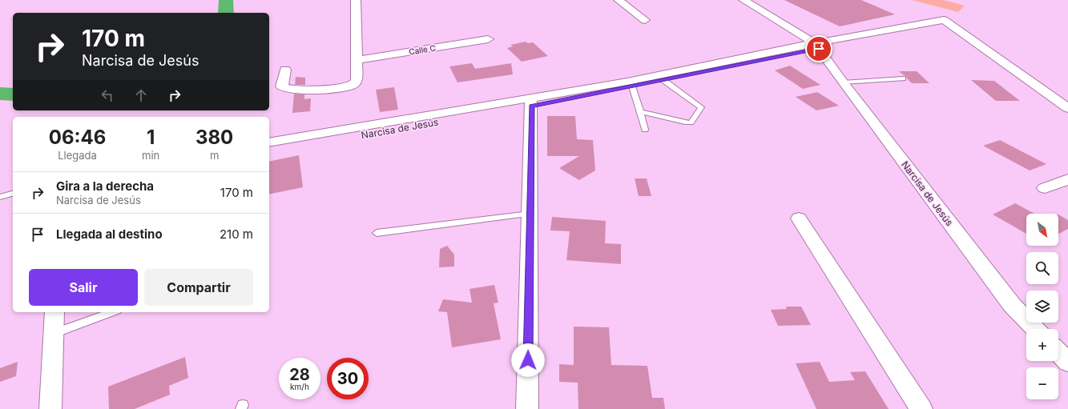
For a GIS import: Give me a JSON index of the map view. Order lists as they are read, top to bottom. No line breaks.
{"streets":{"street":["Calle C","Narcisa de Jesús"]},"north":"bottom right","page":{"turn":["170 m","Narcisa de Jesús"],"eta":["06:46","Llegada","1","min","380","m"],"list":[{"name":"Gira a la derecha","note":"Narcisa de Jesús","value":"170 m"},{"name":"Llegada al destino","value":"210 m"}],"map_buttons":["+","−"],"buttons":["Salir","Compartir"],"speed":"28 km/h","limit":"30"}}
